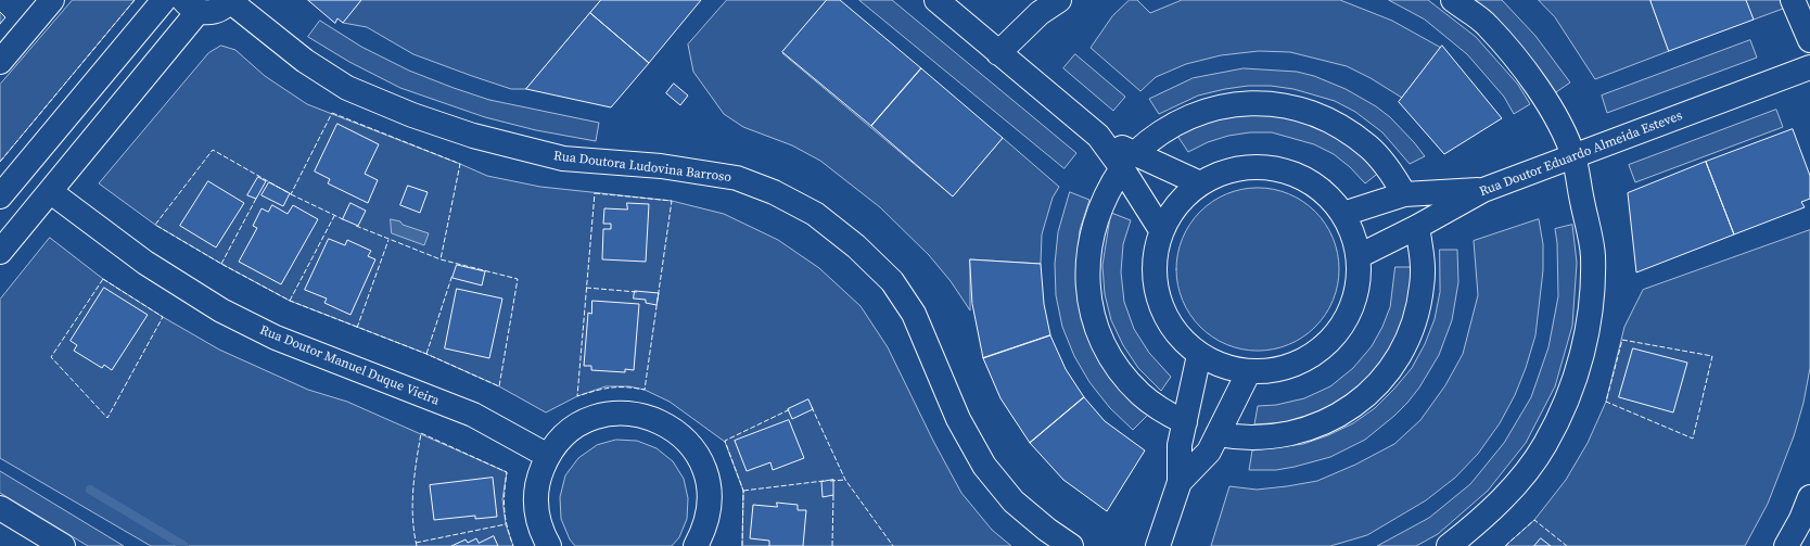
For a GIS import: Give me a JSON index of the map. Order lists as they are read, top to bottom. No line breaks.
{"streets":{"street":["Rua Doutor Eduardo Almeida Esteves","Rua Doutora Ludovina Barroso","Rua Doutor Manuel Duque Vieira"]}}
